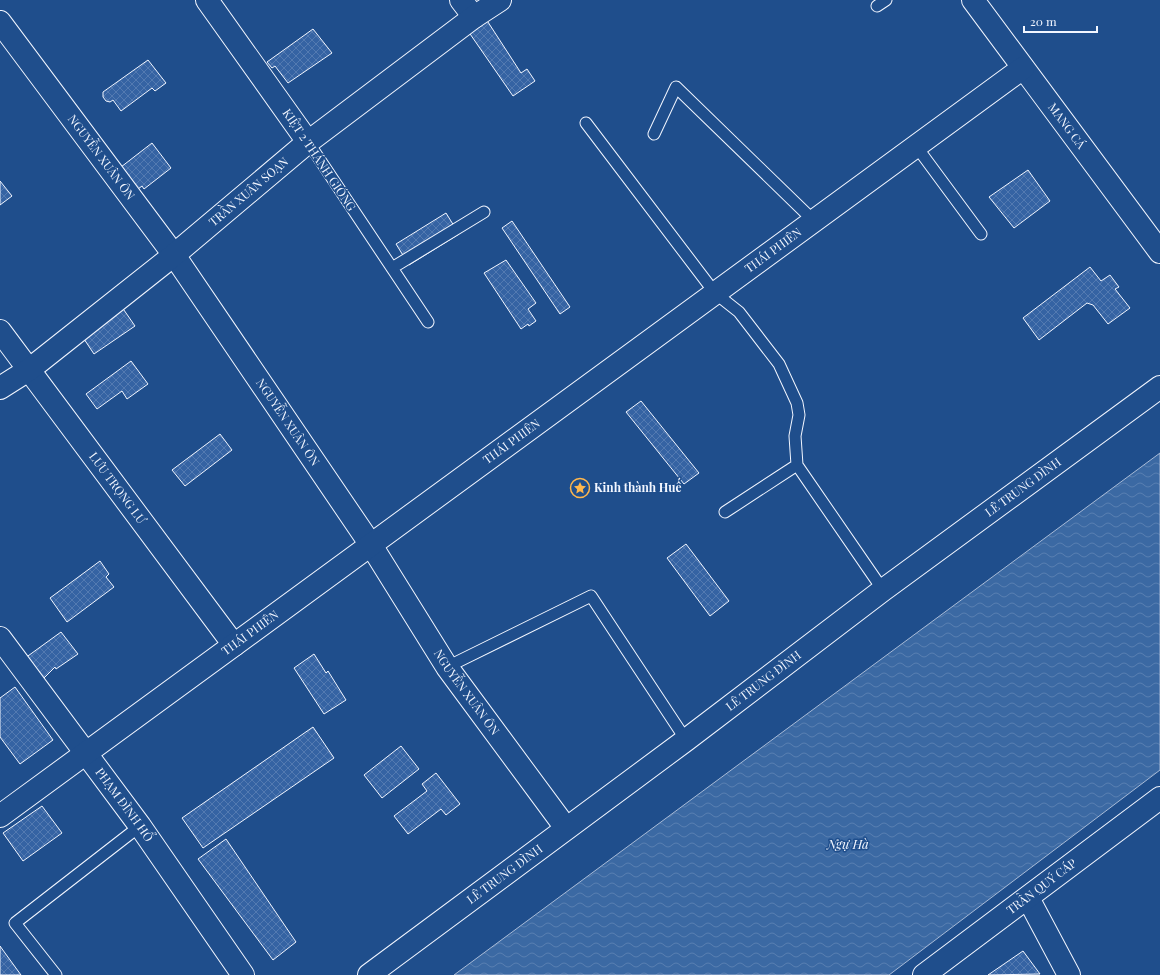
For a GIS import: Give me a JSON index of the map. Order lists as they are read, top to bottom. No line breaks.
{"streets":{"street":["MANG CÁ","NGUYỄN XUÂN ÔN","KIỆT 2 THÁNH GIÓNG","TRẦN XUÂN SOẠN","THÁI PHIÊN","LÊ TRUNG ĐÌNH","LƯU TRỌNG LƯ","PHẠM ĐÌNH HỔ","TRẦN QUÝ CÁP"]},"crossings":[["MANG CÁ","THÁI PHIÊN"],["NGUYỄN XUÂN ÔN","TRẦN XUÂN SOẠN"],["NGUYỄN XUÂN ÔN","THÁI PHIÊN"],["NGUYỄN XUÂN ÔN","LÊ TRUNG ĐÌNH"],["KIỆT 2 THÁNH GIÓNG","TRẦN XUÂN SOẠN"],["TRẦN XUÂN SOẠN","LƯU TRỌNG LƯ"],["THÁI PHIÊN","LƯU TRỌNG LƯ"],["THÁI PHIÊN","PHẠM ĐÌNH HỔ"]],"water":["Ngự Hà"],"places":{"place":["Kinh thành Huế"]},"scale_bar":"20 m"}
